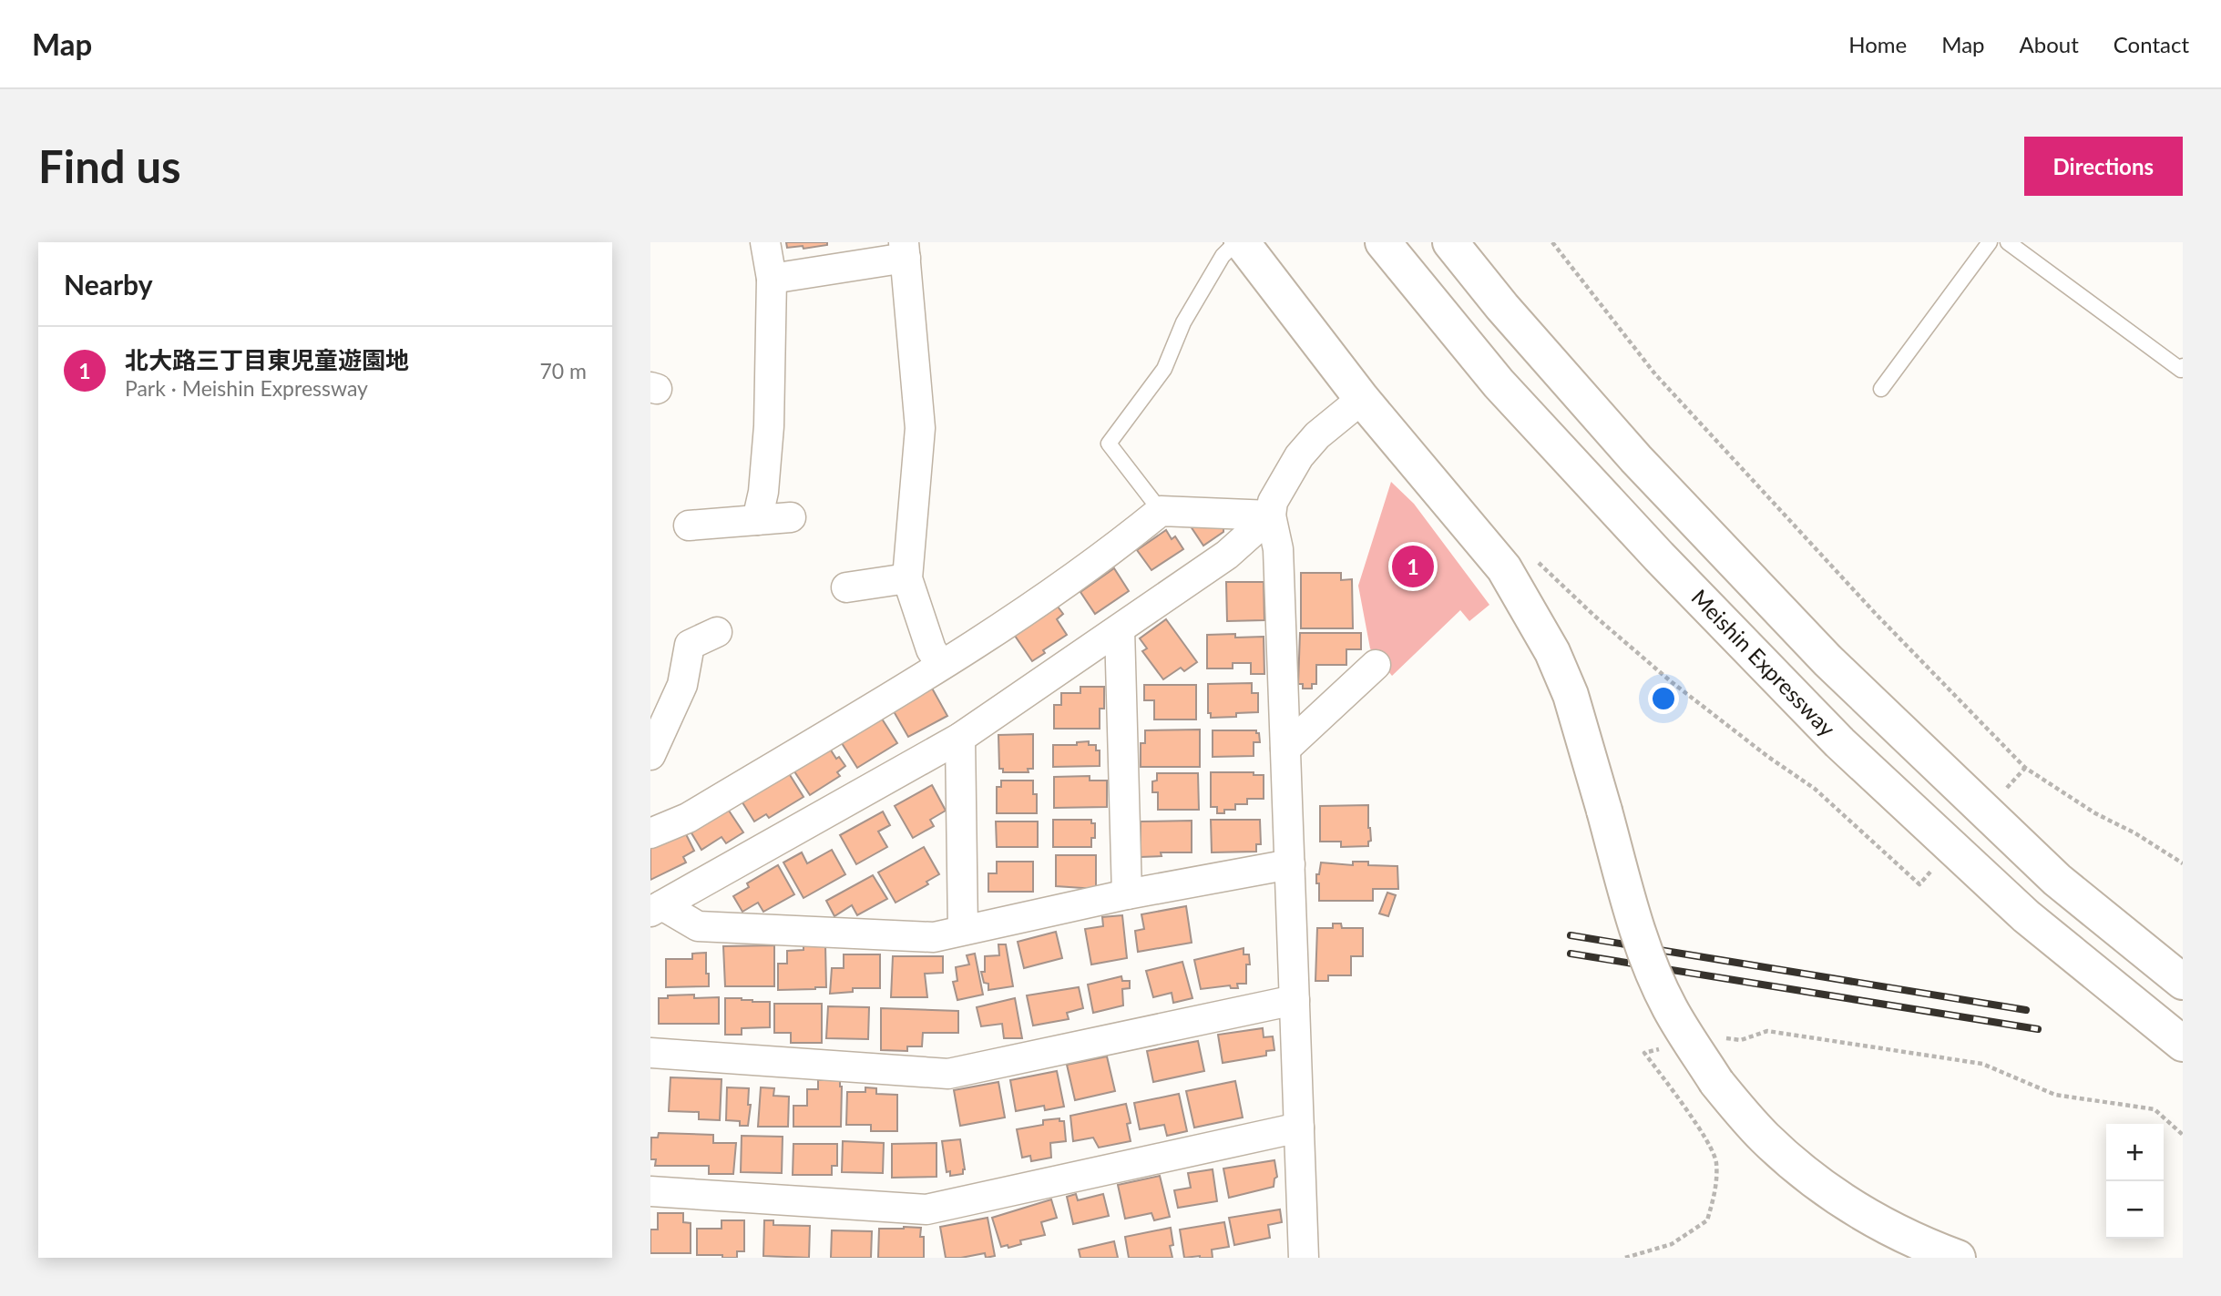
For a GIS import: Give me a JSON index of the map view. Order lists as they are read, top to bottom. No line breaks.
{"streets":{"main road":["Meishin Expressway"]},"page":{"header":"Map","nav":["Home","Map","About","Contact"],"buttons":"Directions","title":"Find us","heading":"Nearby","list":[{"mark":"1","name":"北大路三丁目東児童遊園地","note":"Park · Meishin Expressway","value":"70 m"}],"pins":"1","map_buttons":["+","−"]}}
